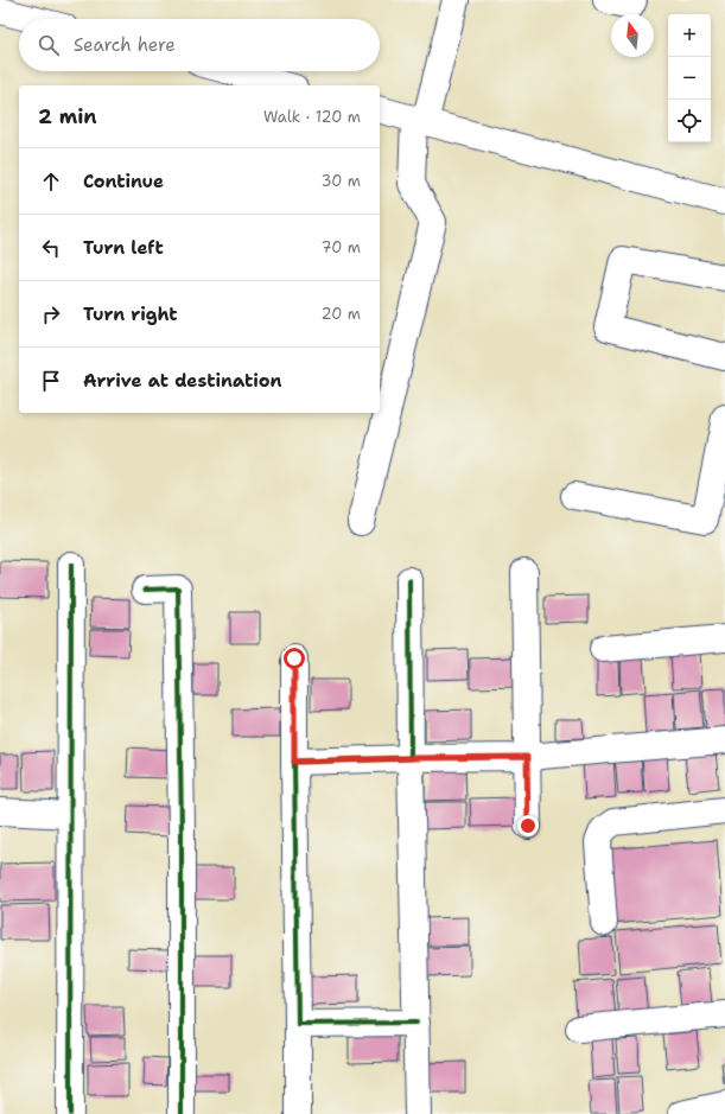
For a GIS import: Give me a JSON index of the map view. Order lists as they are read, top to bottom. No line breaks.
{"north":"top","page":{"map_buttons":["+","−"],"search":"Search here","heading":["2 min","Walk · 120 m"],"list":[["Continue","30 m"],["Turn left","70 m"],["Turn right","20 m"],"Arrive at destination"]}}
